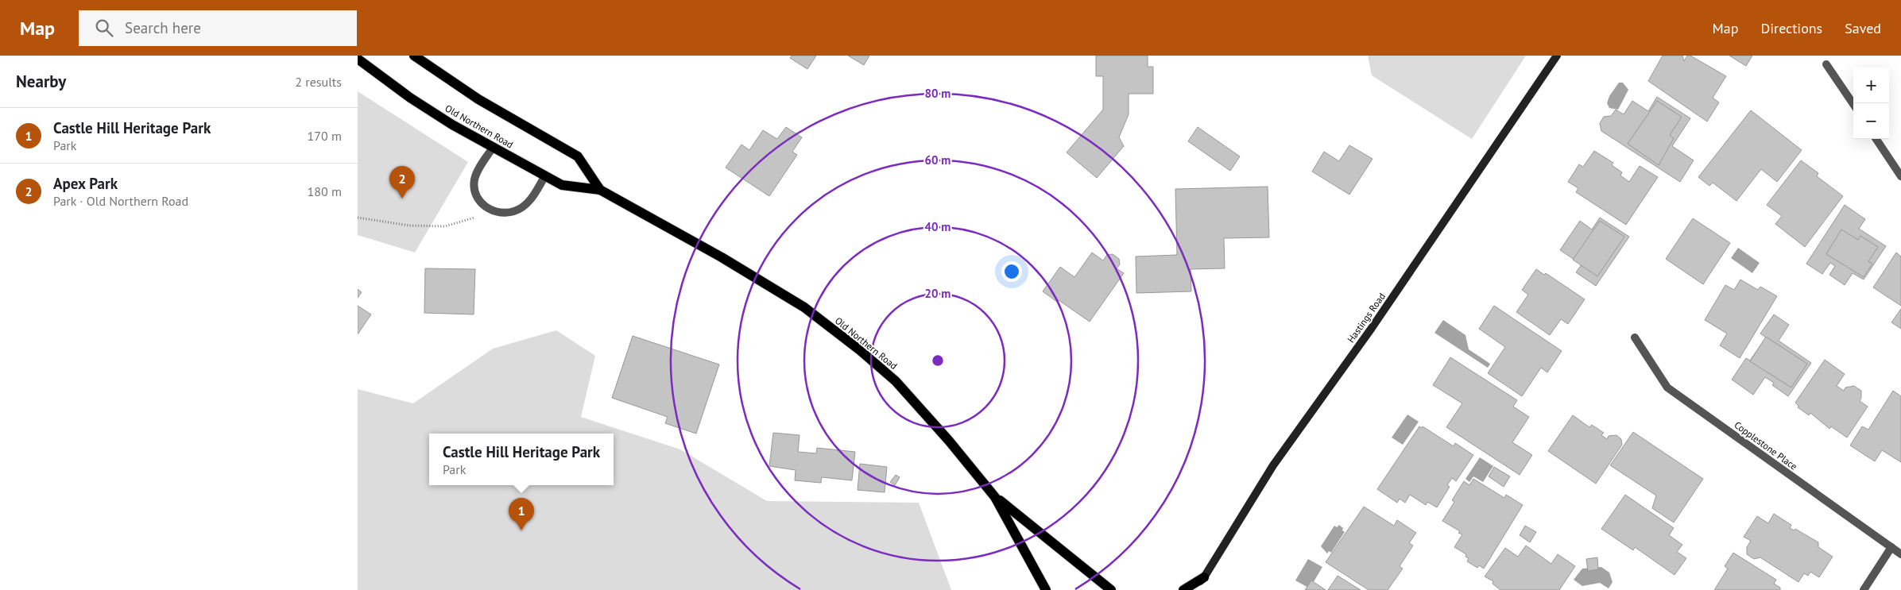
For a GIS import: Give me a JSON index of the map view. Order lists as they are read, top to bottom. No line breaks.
{"streets":{"main road":["Old Northern Road","Hastings Road"],"street":["Copplestone Place"]},"page":{"header":"Map","search":"Search here","nav":["Map","Directions","Saved"],"heading":["Nearby","2 results"],"map_buttons":["+","−"],"list":[{"mark":"1","name":"Castle Hill Heritage Park","note":"Park","value":"170 m"},{"mark":"2","name":"Apex Park","note":"Park · Old Northern Road","value":"180 m"}],"pins":["2","1"],"popup":["Castle Hill Heritage Park","Park"]},"rings":["80 m","60 m","40 m","20 m"]}
